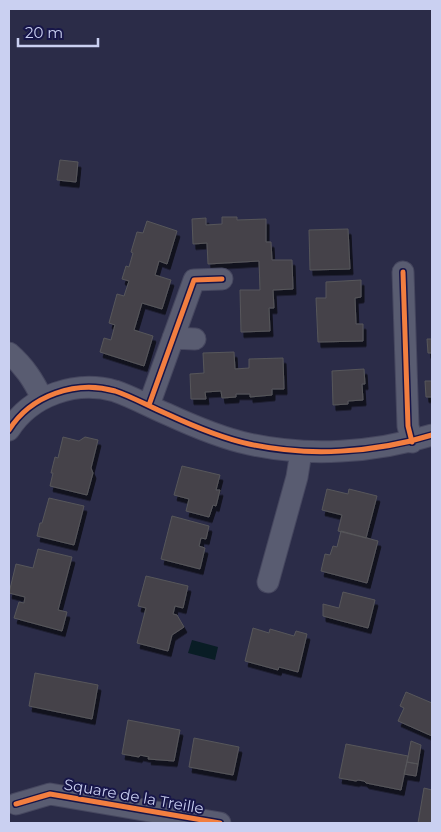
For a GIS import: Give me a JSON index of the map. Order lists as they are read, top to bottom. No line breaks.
{"streets":{"street":["Square de la Treille"]},"scale_bar":"20 m"}
